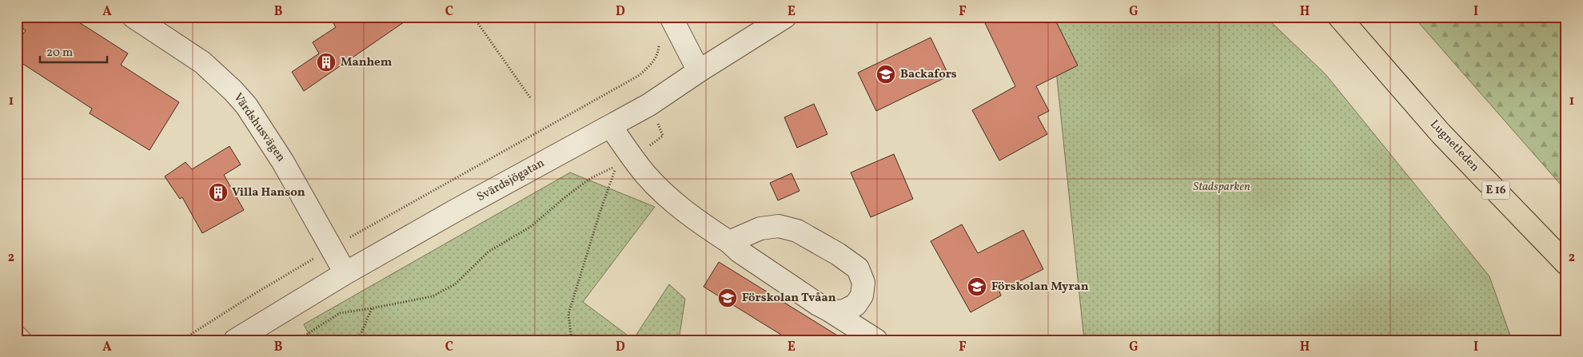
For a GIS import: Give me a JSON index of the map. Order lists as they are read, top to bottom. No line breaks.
{"streets":{"highway":["Lugnetleden","E 16"],"street":["Värdshusvägen","Svärdsjögatan"]},"crossings":[["Värdshusvägen","Svärdsjögatan"]],"parks":["Stadsparken"],"places":{"building":["Manhem","Villa Hanson"],"school or university":["Backafors","Förskolan Myran","Förskolan Tvåan"]},"scale_bar":"20 m","grid":{"columns":["A","B","C","D","E","F","G","H","I"],"rows":["1","2"]}}
